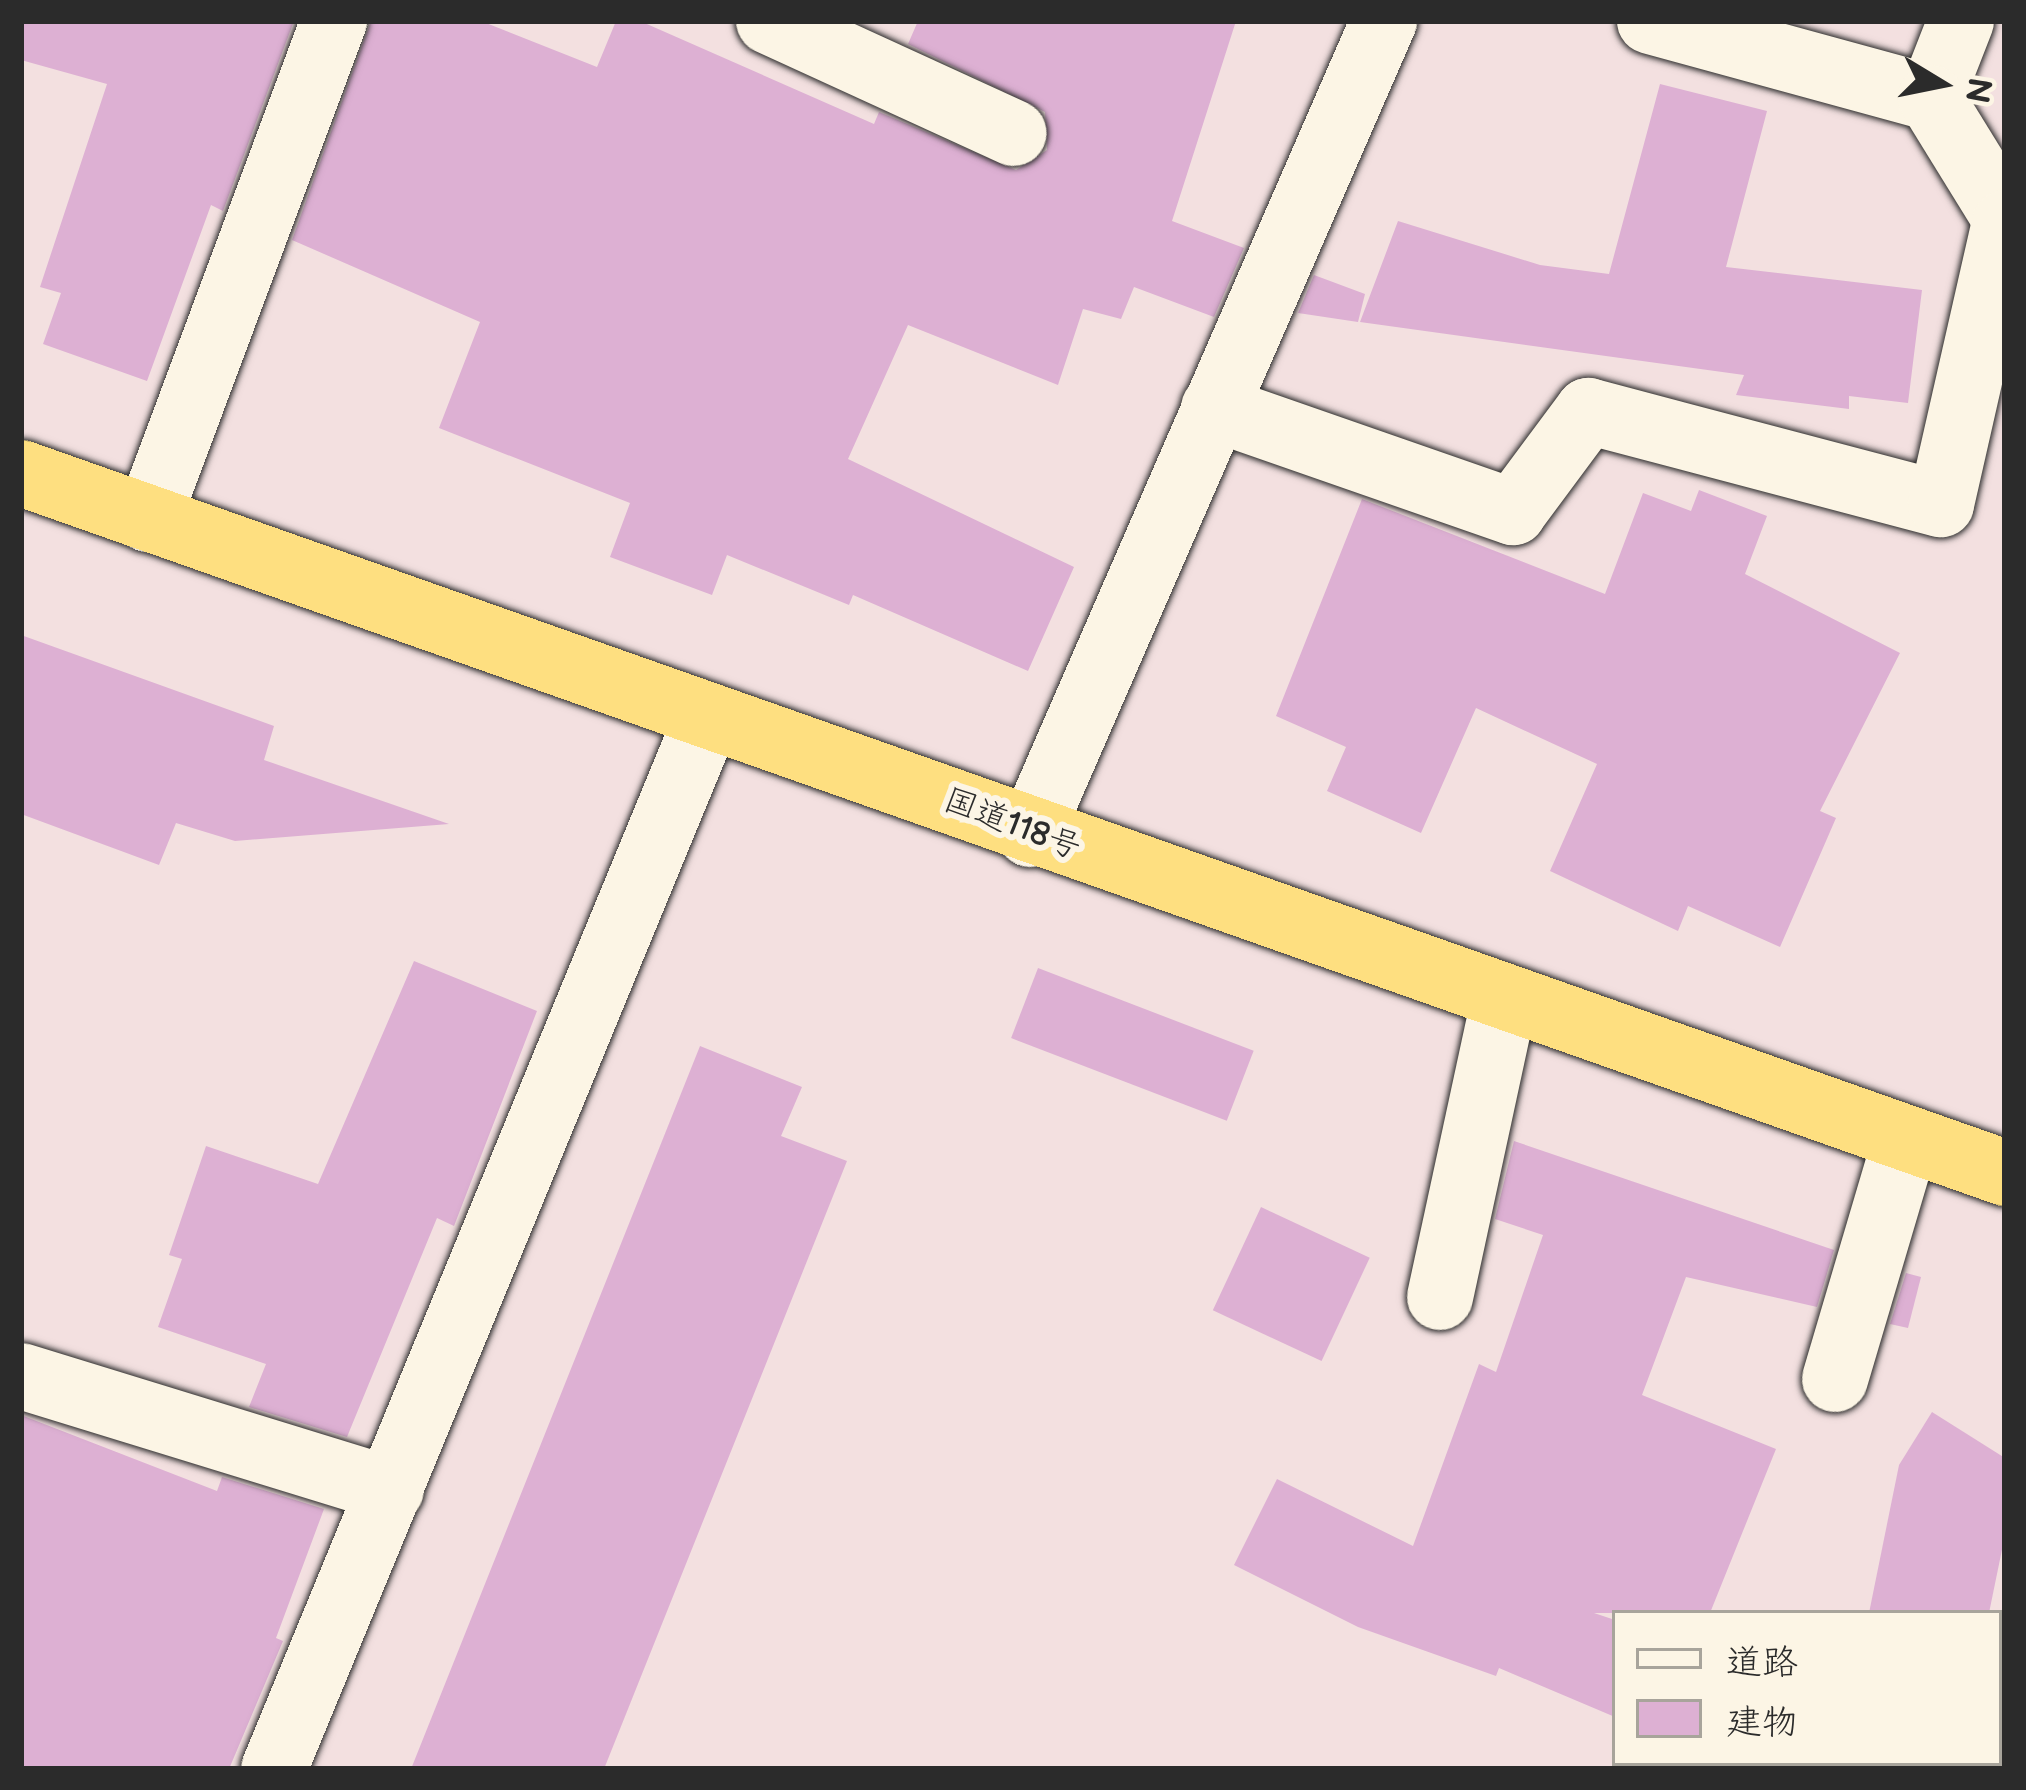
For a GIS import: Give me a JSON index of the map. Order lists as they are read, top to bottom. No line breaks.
{"streets":{"highway":["国道118号"]},"legend":["道路","建物"],"north":"right"}
